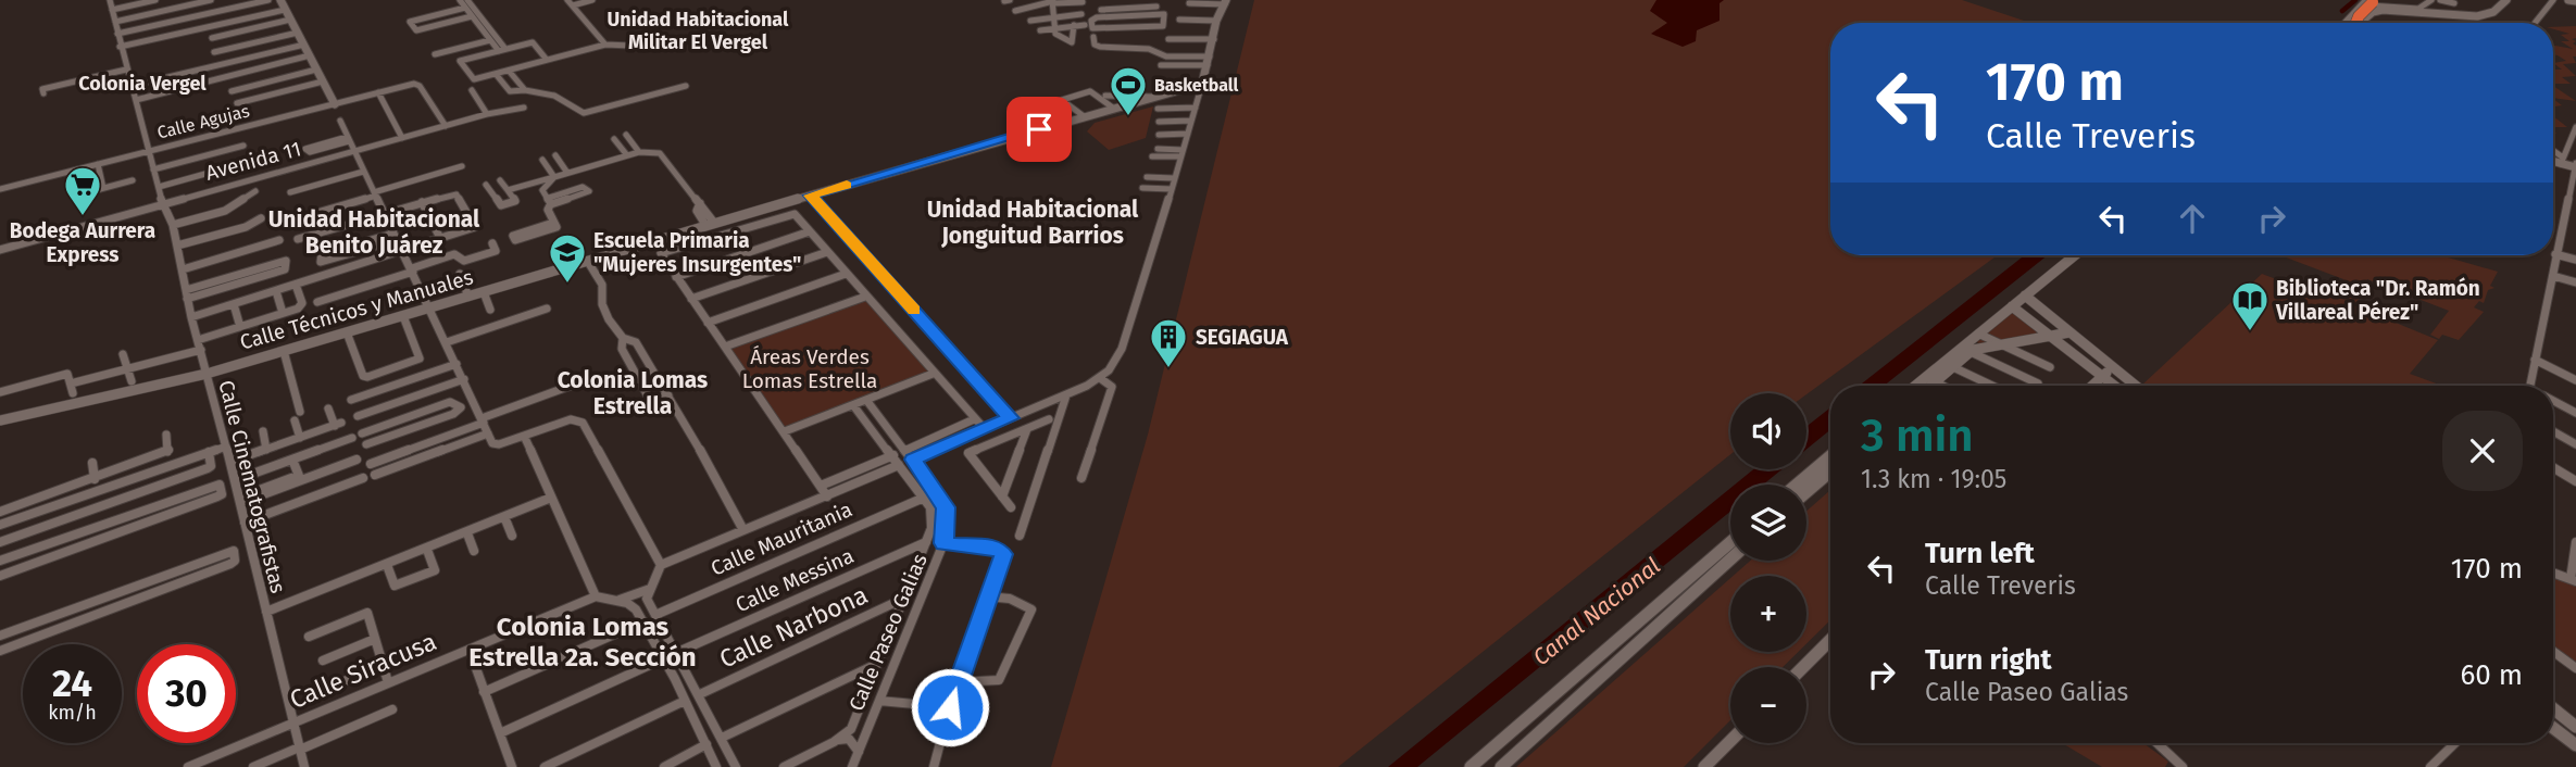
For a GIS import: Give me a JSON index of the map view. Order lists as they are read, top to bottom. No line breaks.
{"streets":{"main road":["Calle Técnicos y Manuales"],"street":["Calle Agujas","Avenida 11","Calle Cinematografistas","Calle Mauritania","Calle Messina","Calle Narbona","Calle Paseo Galias","Calle Siracusa"]},"crossings":[["Calle Agujas","Avenida 11"],["Calle Agujas","Calle Cinematografistas"],["Avenida 11","Calle Cinematografistas"],["Calle Técnicos y Manuales","Calle Cinematografistas"],["Calle Cinematografistas","Calle Siracusa"],["Calle Messina","Calle Paseo Galias"],["Calle Narbona","Calle Paseo Galias"]],"districts":["Unidad Habitacional Militar El Vergel","Colonia Vergel","Unidad Habitacional Jonguitud Barrios","Unidad Habitacional Benito Juárez","Colonia Lomas Estrella","Colonia Lomas Estrella 2a. Sección"],"water":["Canal Nacional"],"parks":["Áreas Verdes Lomas Estrella"],"places":{"sports":["Basketball"],"supermarket":["Bodega Aurrera Express"],"school or university":["Escuela Primaria \"Mujeres Insurgentes\""],"library":["Biblioteca \"Dr. Ramón Villareal Pérez\""],"building":["SEGIAGUA"]},"page":{"turn":["170 m","Calle Treveris"],"heading":["3 min","1.3 km · 19:05"],"map_buttons":["+","−"],"list":[{"name":"Turn left","note":"Calle Treveris","value":"170 m"},{"name":"Turn right","note":"Calle Paseo Galias","value":"60 m"}],"speed":"24 km/h","limit":"30"}}
